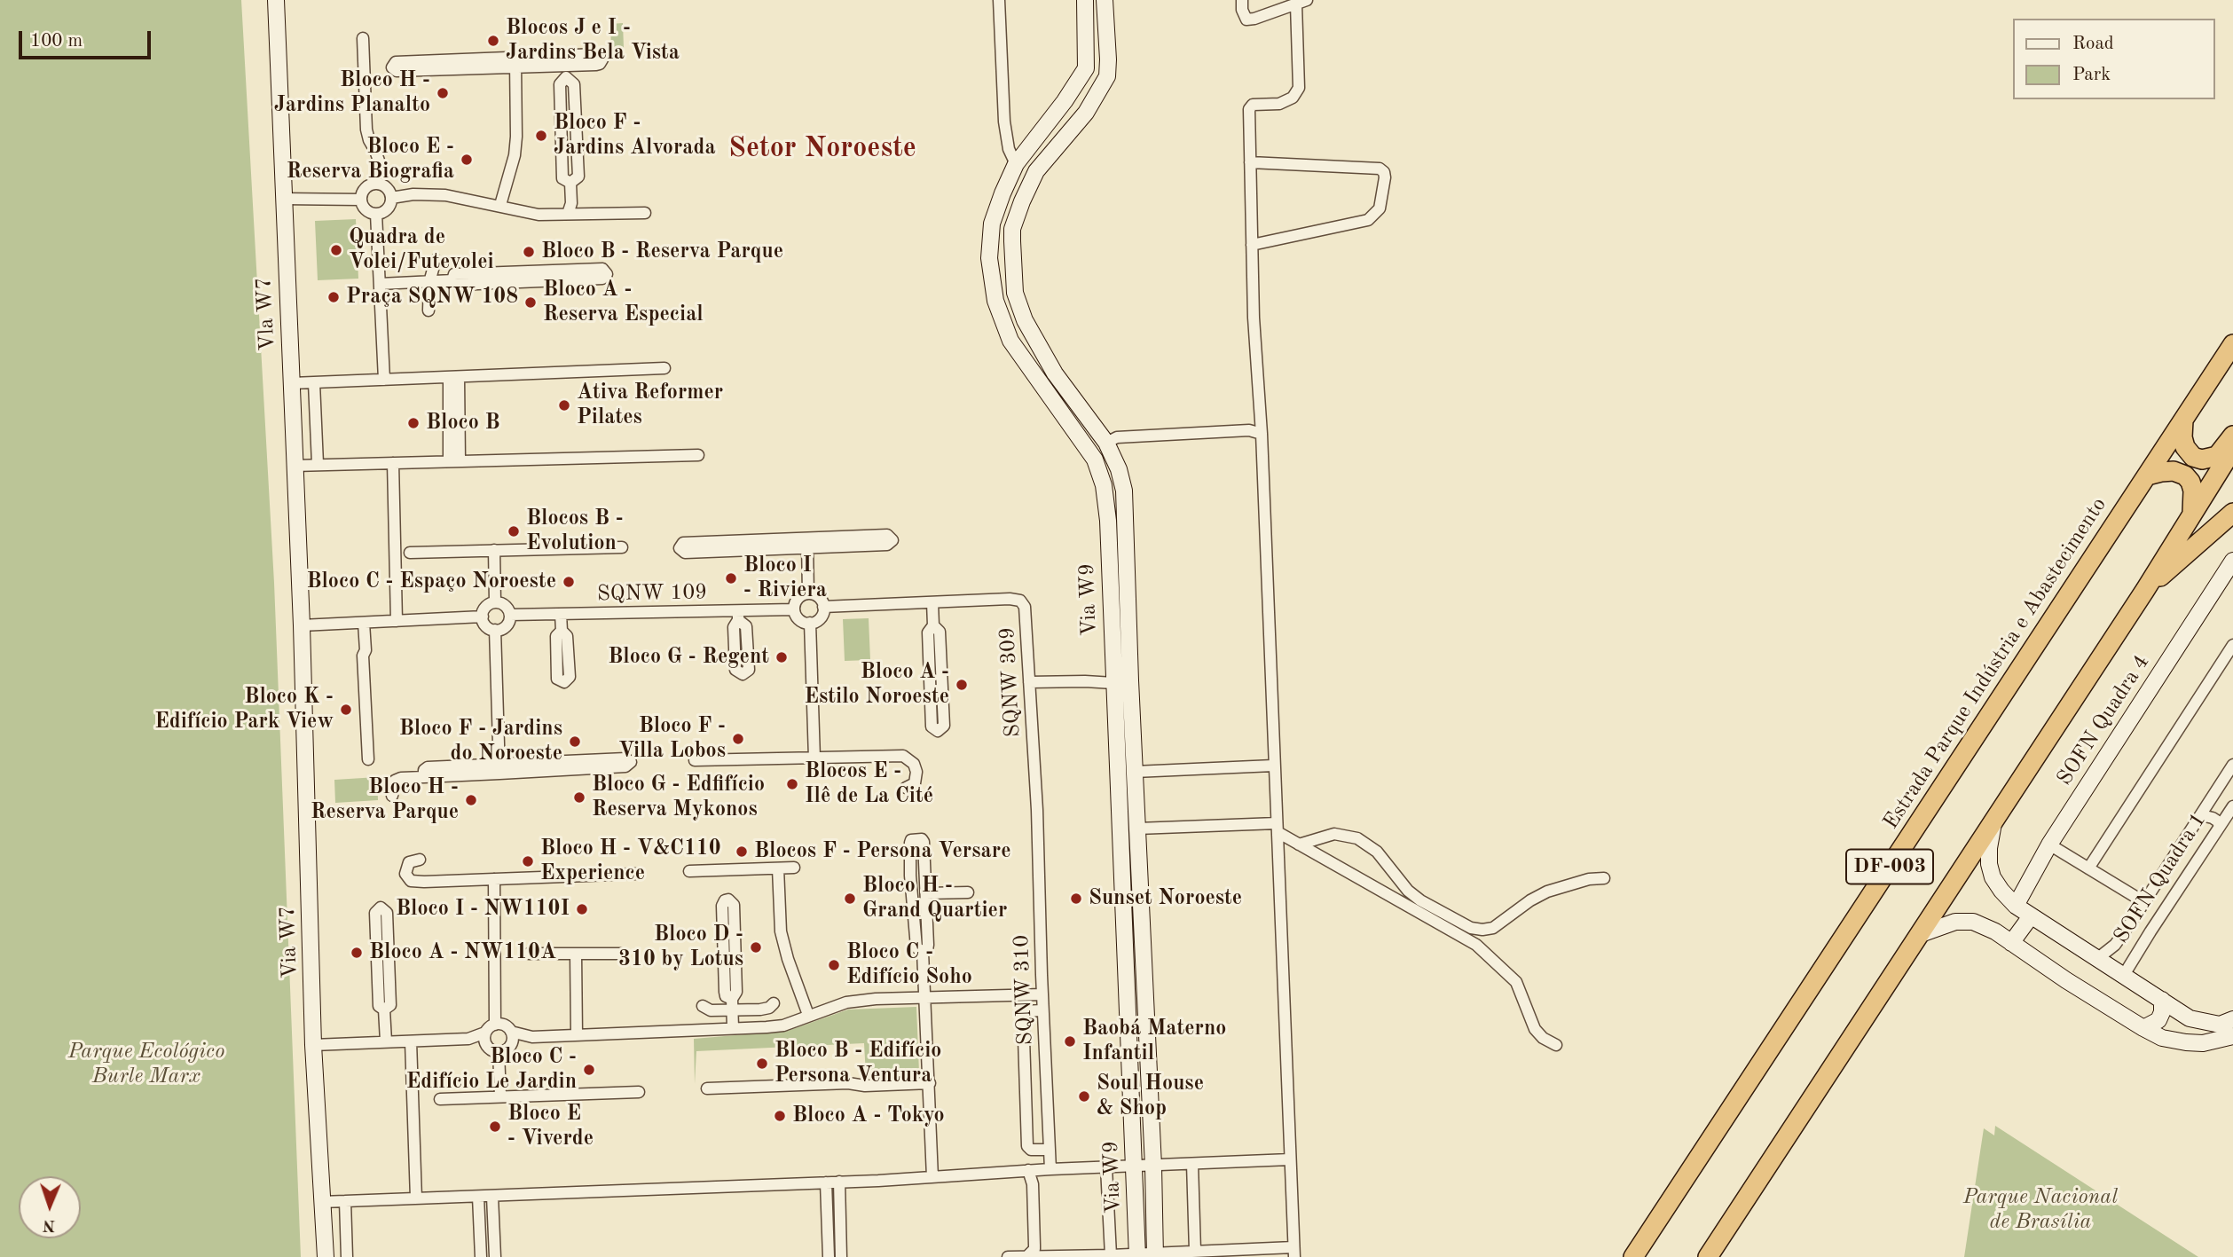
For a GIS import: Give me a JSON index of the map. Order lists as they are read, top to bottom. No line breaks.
{"streets":{"highway":["Estrada Parque Indústria e Abastecimento","DF-003"],"street":["Vla W7","SQNW 109","Via W9","SQNW 309","SOFN Quadra 4","SOFN Quadra 1","Via W7","SQNW 310"]},"crossings":[["Vla W7","Via W7"],["SQNW 109","SQNW 309"],["SQNW 309","SQNW 310"],["SOFN Quadra 4","SOFN Quadra 1"],["DF-003","SOFN Quadra 1"]],"districts":["Setor Noroeste"],"parks":["Parque Ecológico Burle Marx","Parque Nacional de Brasília"],"places":["Blocos J e I - Jardins Bela Vista","Bloco H - Jardins Planalto","Bloco F - Jardins Alvorada","Bloco E - Reserva Biografia","Quadra de Volei/Futevolei","Bloco B - Reserva Parque","Praça SQNW 108","Bloco A - Reserva Especial","Ativa Reformer Pilates","Bloco B","Blocos B - Evolution","Bloco I - Riviera","Bloco C - Espaço Noroeste","Bloco G - Regent","Bloco A - Estilo Noroeste","Bloco K - Edifício Park View","Bloco F - Villa Lobos","Bloco F - Jardins do Noroeste","Blocos E - Ilê de La Cité","Bloco G - Edfifício Reserva Mykonos","Bloco H - Reserva Parque","Blocos F - Persona Versare","Bloco H - V&C110 Experience","Bloco H - Grand Quartier","Sunset Noroeste","Bloco I - NW110I","Bloco D - 310 by Lotus","Bloco A - NW110A","Bloco C - Edifício Soho","Baobá Materno Infantil","Bloco B - Edifício Persona Ventura","Bloco C - Edifício Le Jardin","Soul House & Shop","Bloco A - Tokyo","Bloco E - Viverde"],"legend":["Road","Park"],"scale_bar":"100 m","north":"bottom"}
